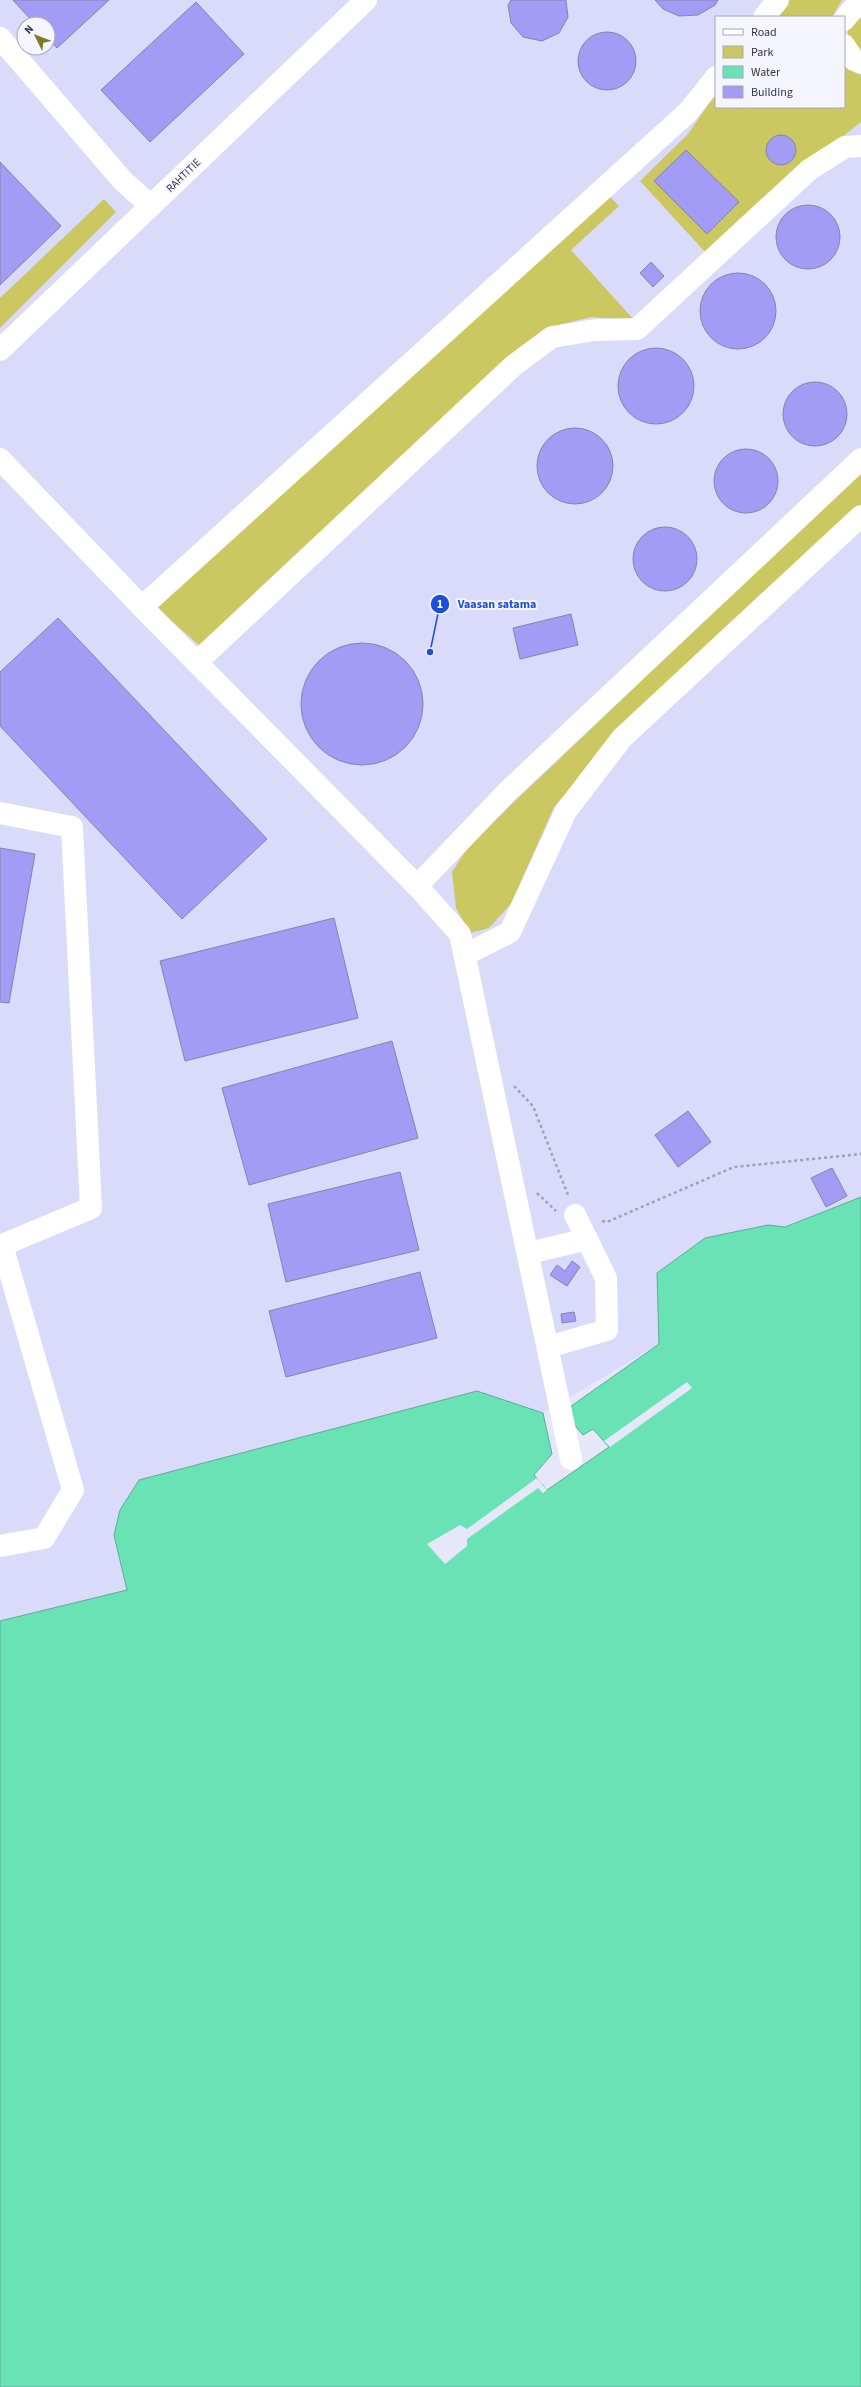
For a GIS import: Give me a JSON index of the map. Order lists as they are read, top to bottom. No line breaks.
{"streets":{"street":["RAHTITIE"]},"places":["Vaasan satama"],"legend":["Road","Park","Water","Building"],"north":"top left"}
